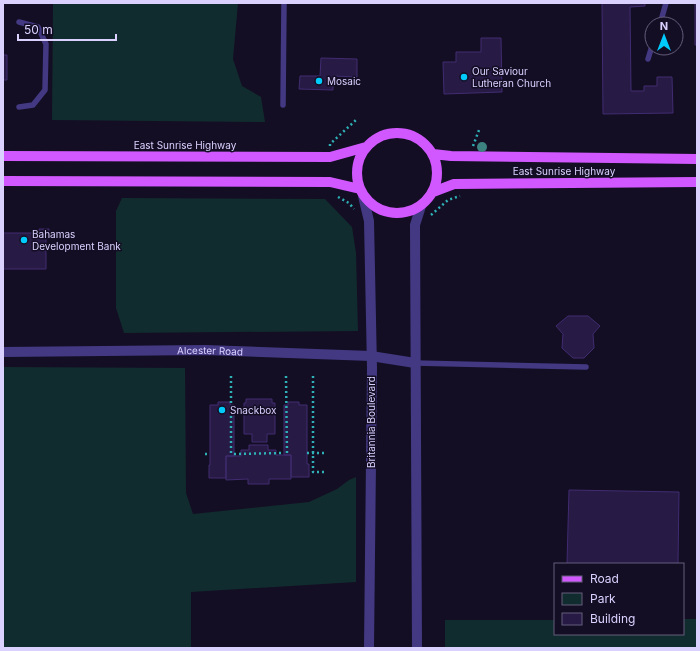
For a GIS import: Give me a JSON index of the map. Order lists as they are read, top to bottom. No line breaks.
{"streets":{"main road":["East Sunrise Highway"],"street":["Alcester Road","Britannia Boulevard"]},"crossings":[["East Sunrise Highway","Britannia Boulevard"],["Alcester Road","Britannia Boulevard"]],"places":["Our Saviour Lutheran Church","Mosaic","Bahamas Development Bank","Snackbox"],"legend":["Road","Park","Building"],"scale_bar":"50 m","north":"top"}
